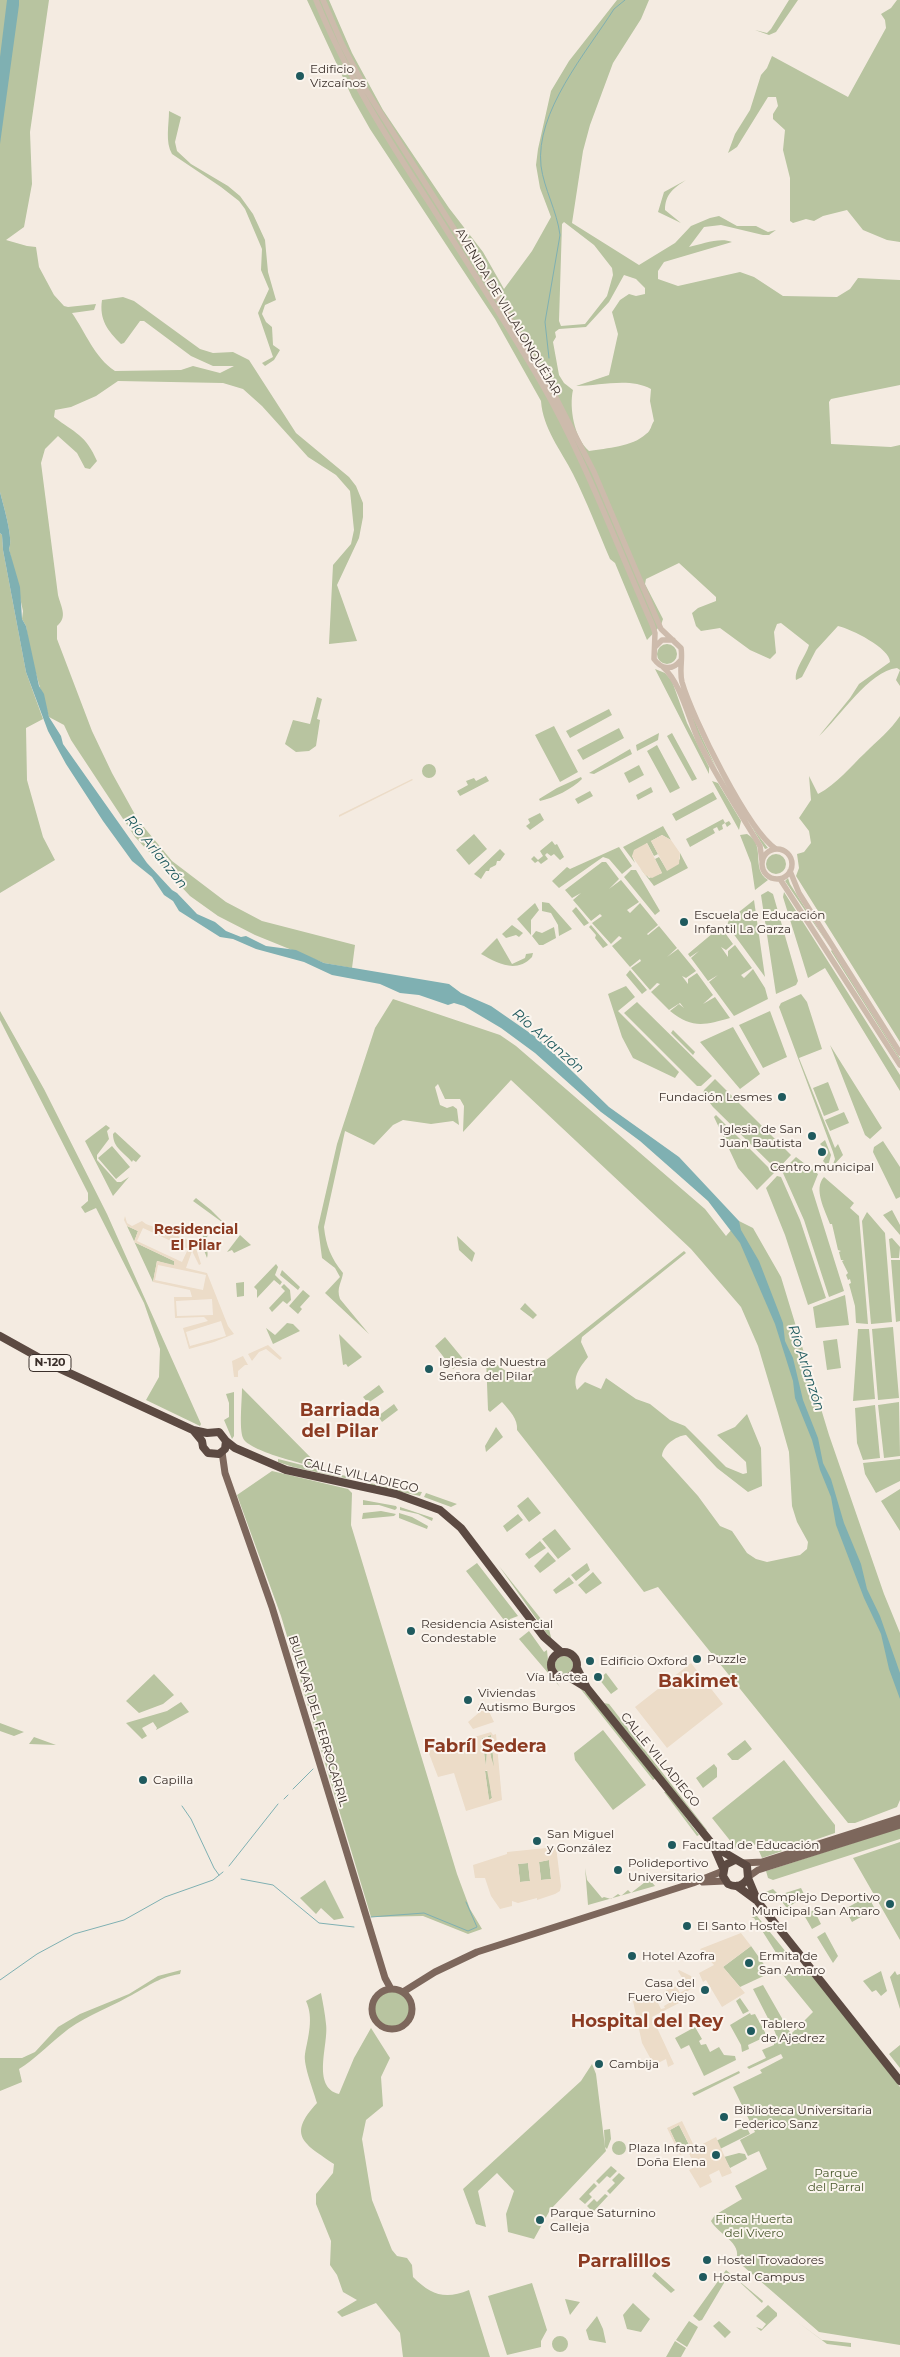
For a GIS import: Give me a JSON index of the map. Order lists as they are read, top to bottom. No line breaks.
{"streets":{"highway":["N-120","CALLE VILLADIEGO"],"main road":["BULEVAR DEL FERROCARRIL"],"street":["AVENIDA DE VILLALONQUÉJAR"]},"crossings":[["CALLE VILLADIEGO","BULEVAR DEL FERROCARRIL"]],"districts":["Residencial El Pilar","Barriada del Pilar","Bakimet","Fabríl Sedera","Hospital del Rey","Parralillos"],"water":["Río Arlanzón"],"parks":["Parque del Parral","Finca Huerta del Vivero"],"places":["Edificio Vizcaínos","Escuela de Educación Infantil La Garza","Fundación Lesmes","Iglesia de San Juan Bautista","Centro municipal","Iglesia de Nuestra Señora del Pilar","Residencia Asistencial Condestable","Puzzle","Edificio Oxford","Vía Láctea","Viviendas Autismo Burgos","Capilla","San Miguel y González","Facultad de Educación","Polideportivo Universitario","Complejo Deportivo Municipal San Amaro","El Santo Hostel","Hotel Azofra","Ermita de San Amaro","Casa del Fuero Viejo","Tablero de Ajedrez","Cambija","Biblioteca Universitaria Federico Sanz","Plaza Infanta Doña Elena","Parque Saturnino Calleja","Hostel Trovadores","Hostal Campus"]}
